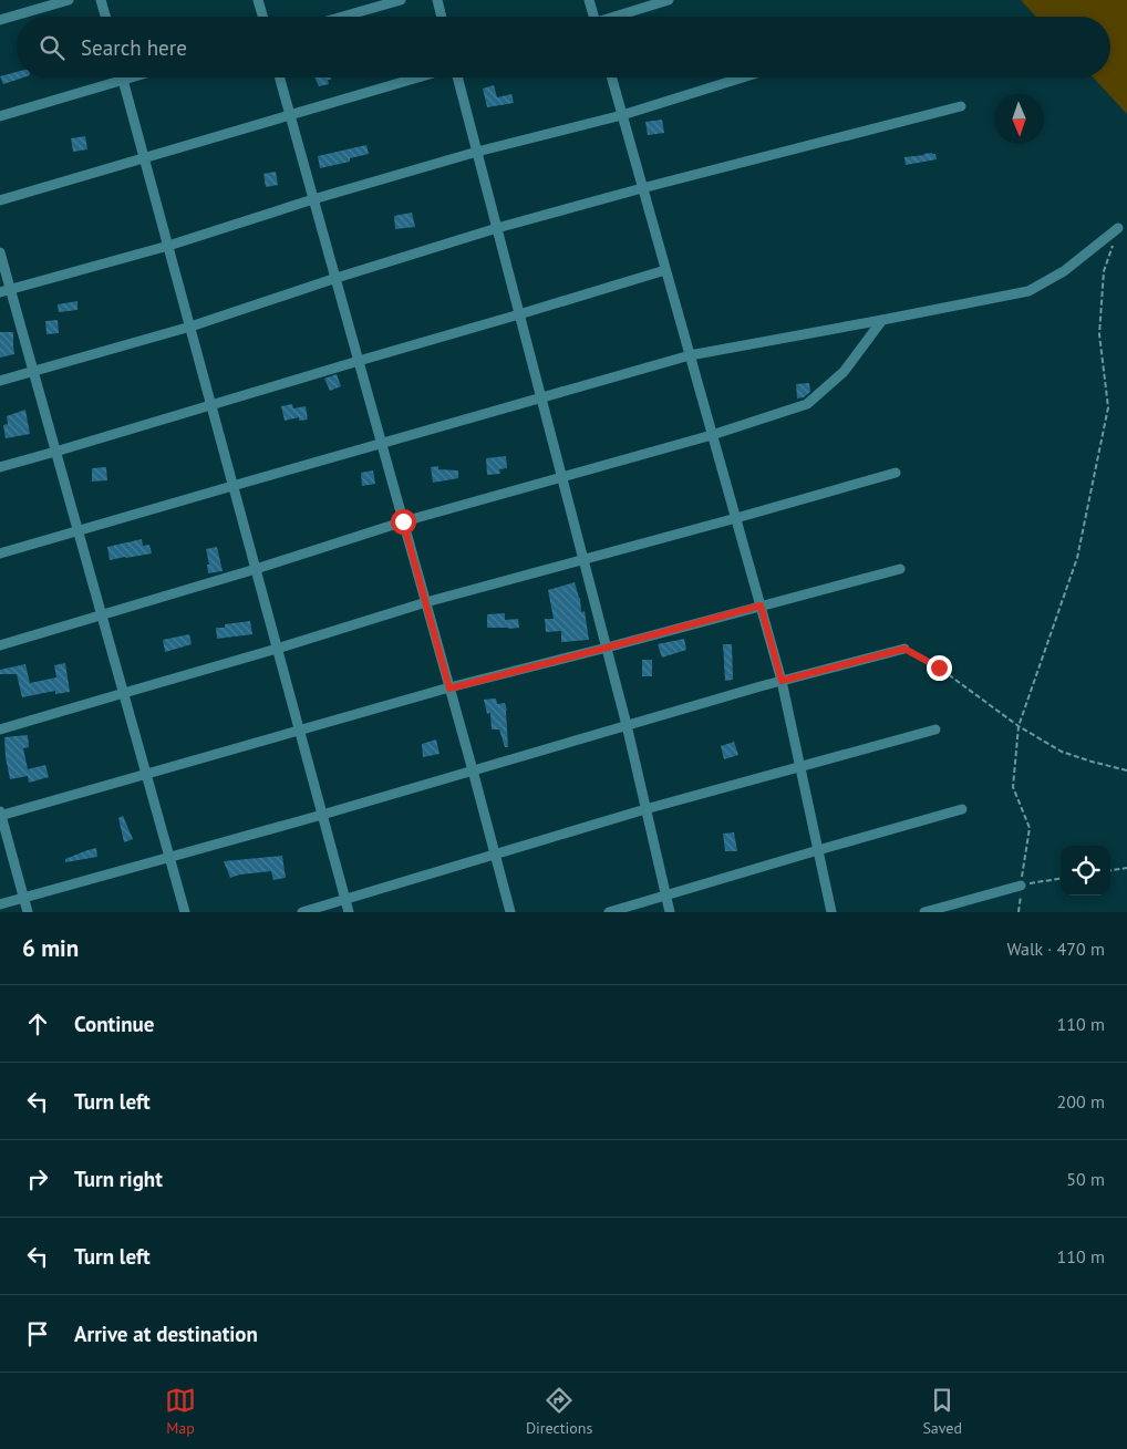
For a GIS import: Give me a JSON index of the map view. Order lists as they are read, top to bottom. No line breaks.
{"north":"bottom","page":{"search":"Search here","heading":["6 min","Walk · 470 m"],"list":[["Continue","110 m"],["Turn left","200 m"],["Turn right","50 m"],["Turn left","110 m"],"Arrive at destination"],"nav":["Map","Directions","Saved"]}}
